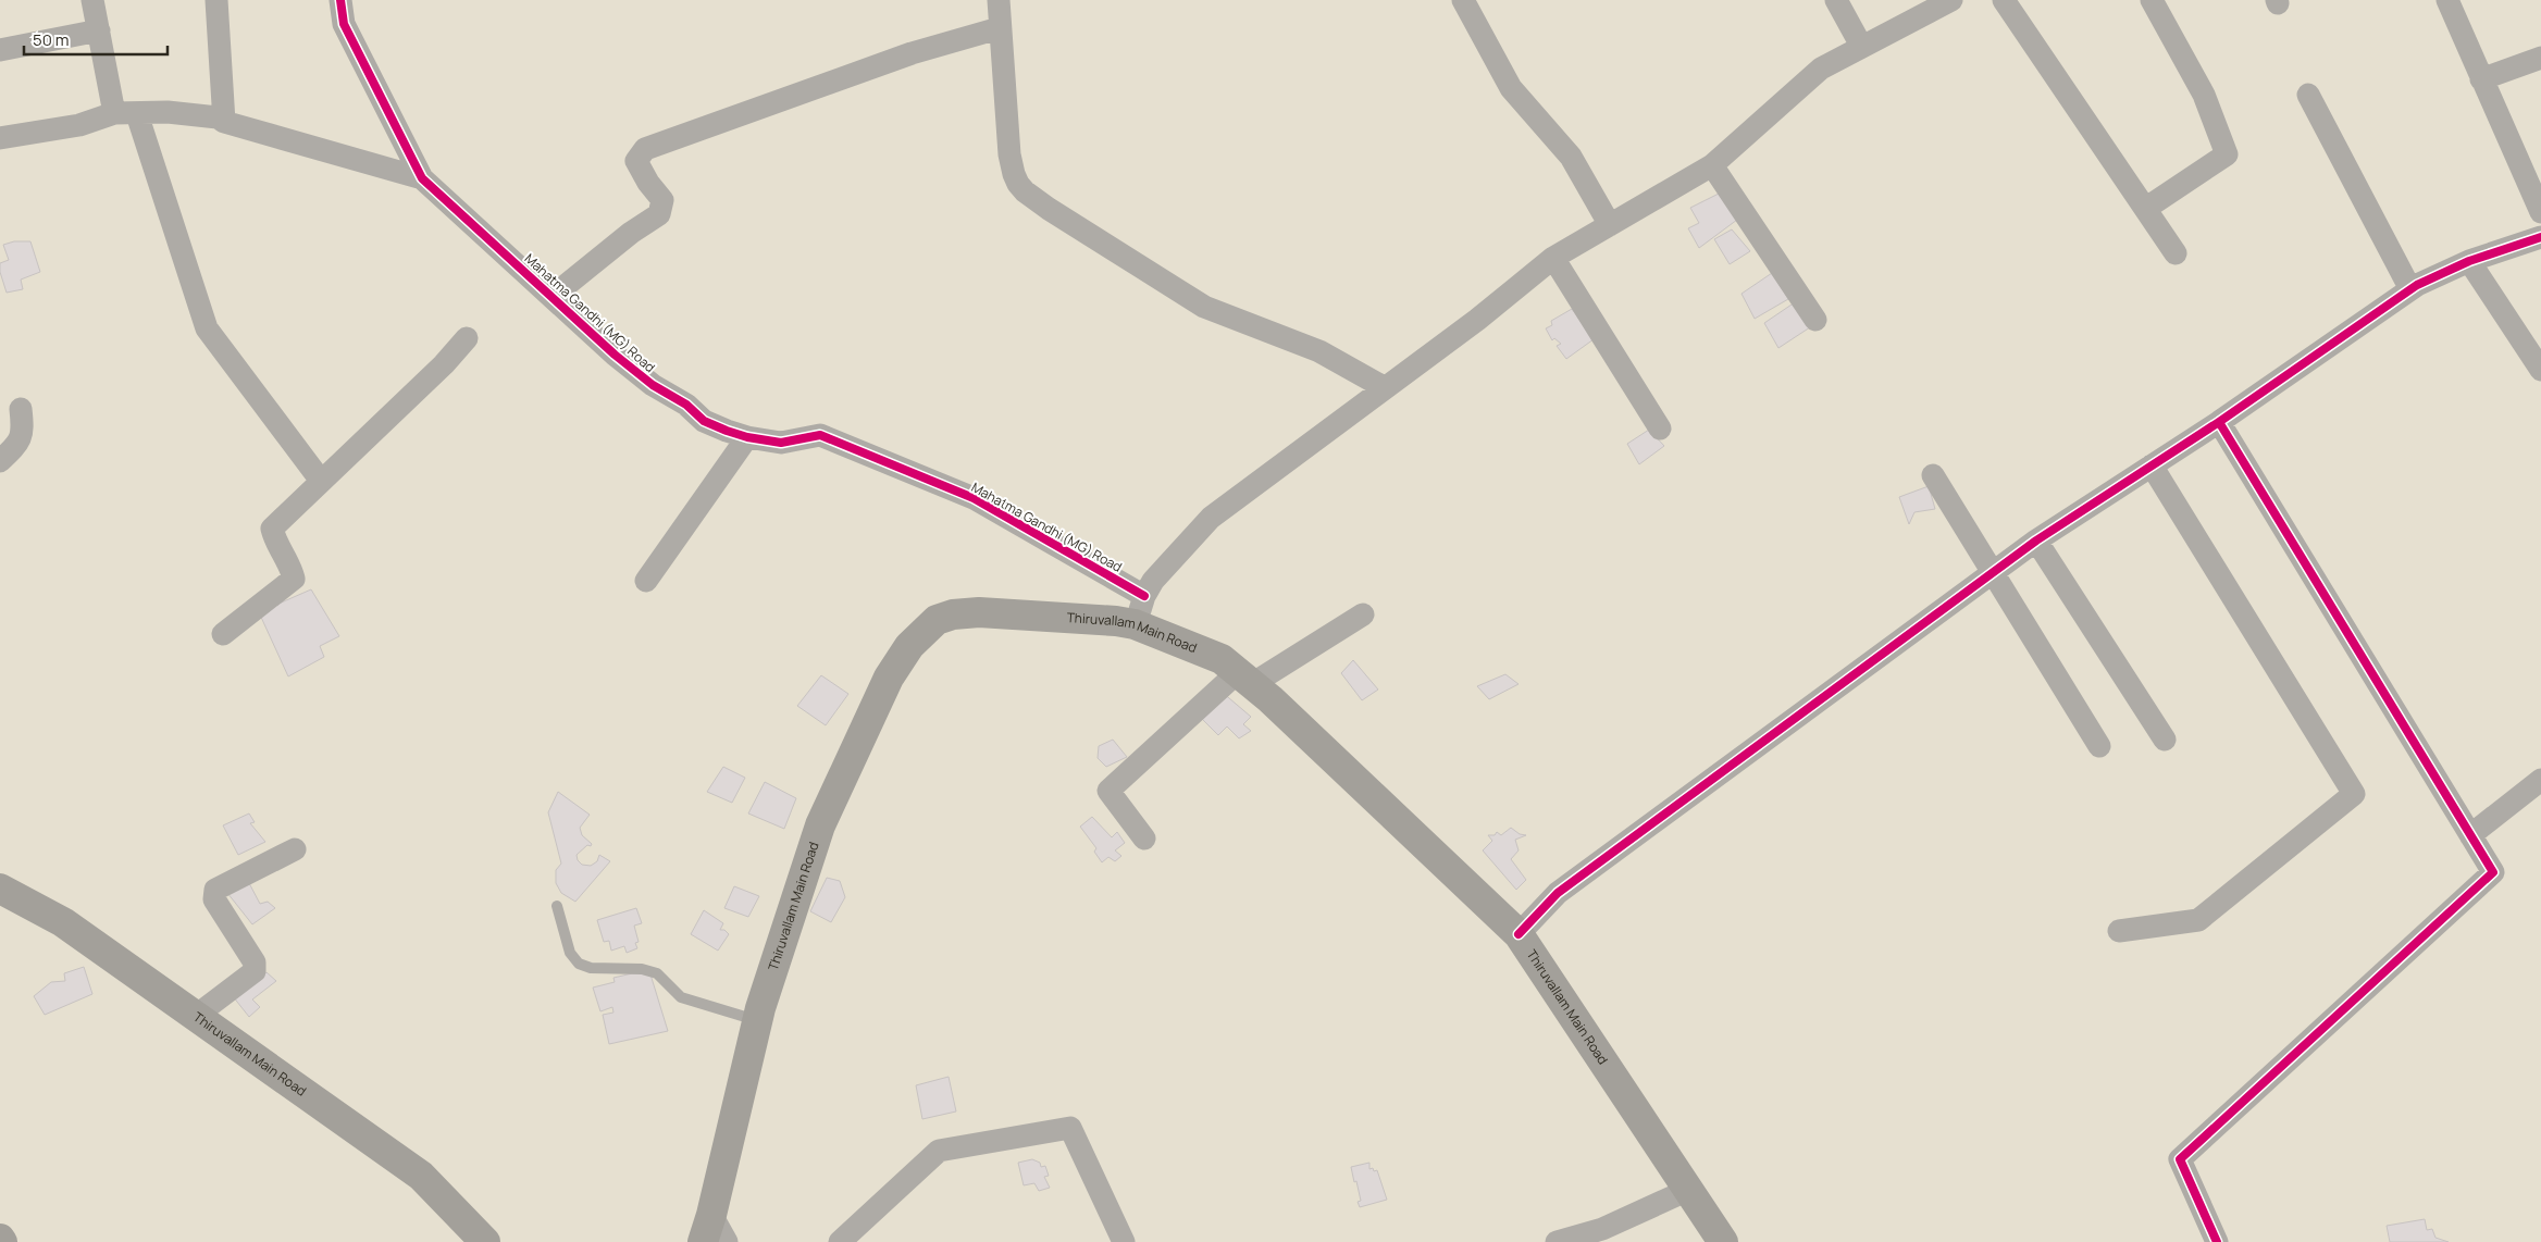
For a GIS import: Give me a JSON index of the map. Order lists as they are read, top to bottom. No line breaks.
{"streets":{"main road":["Thiruvallam Main Road"],"street":["Mahatma Gandhi (MG) Road"]},"scale_bar":"50 m"}
